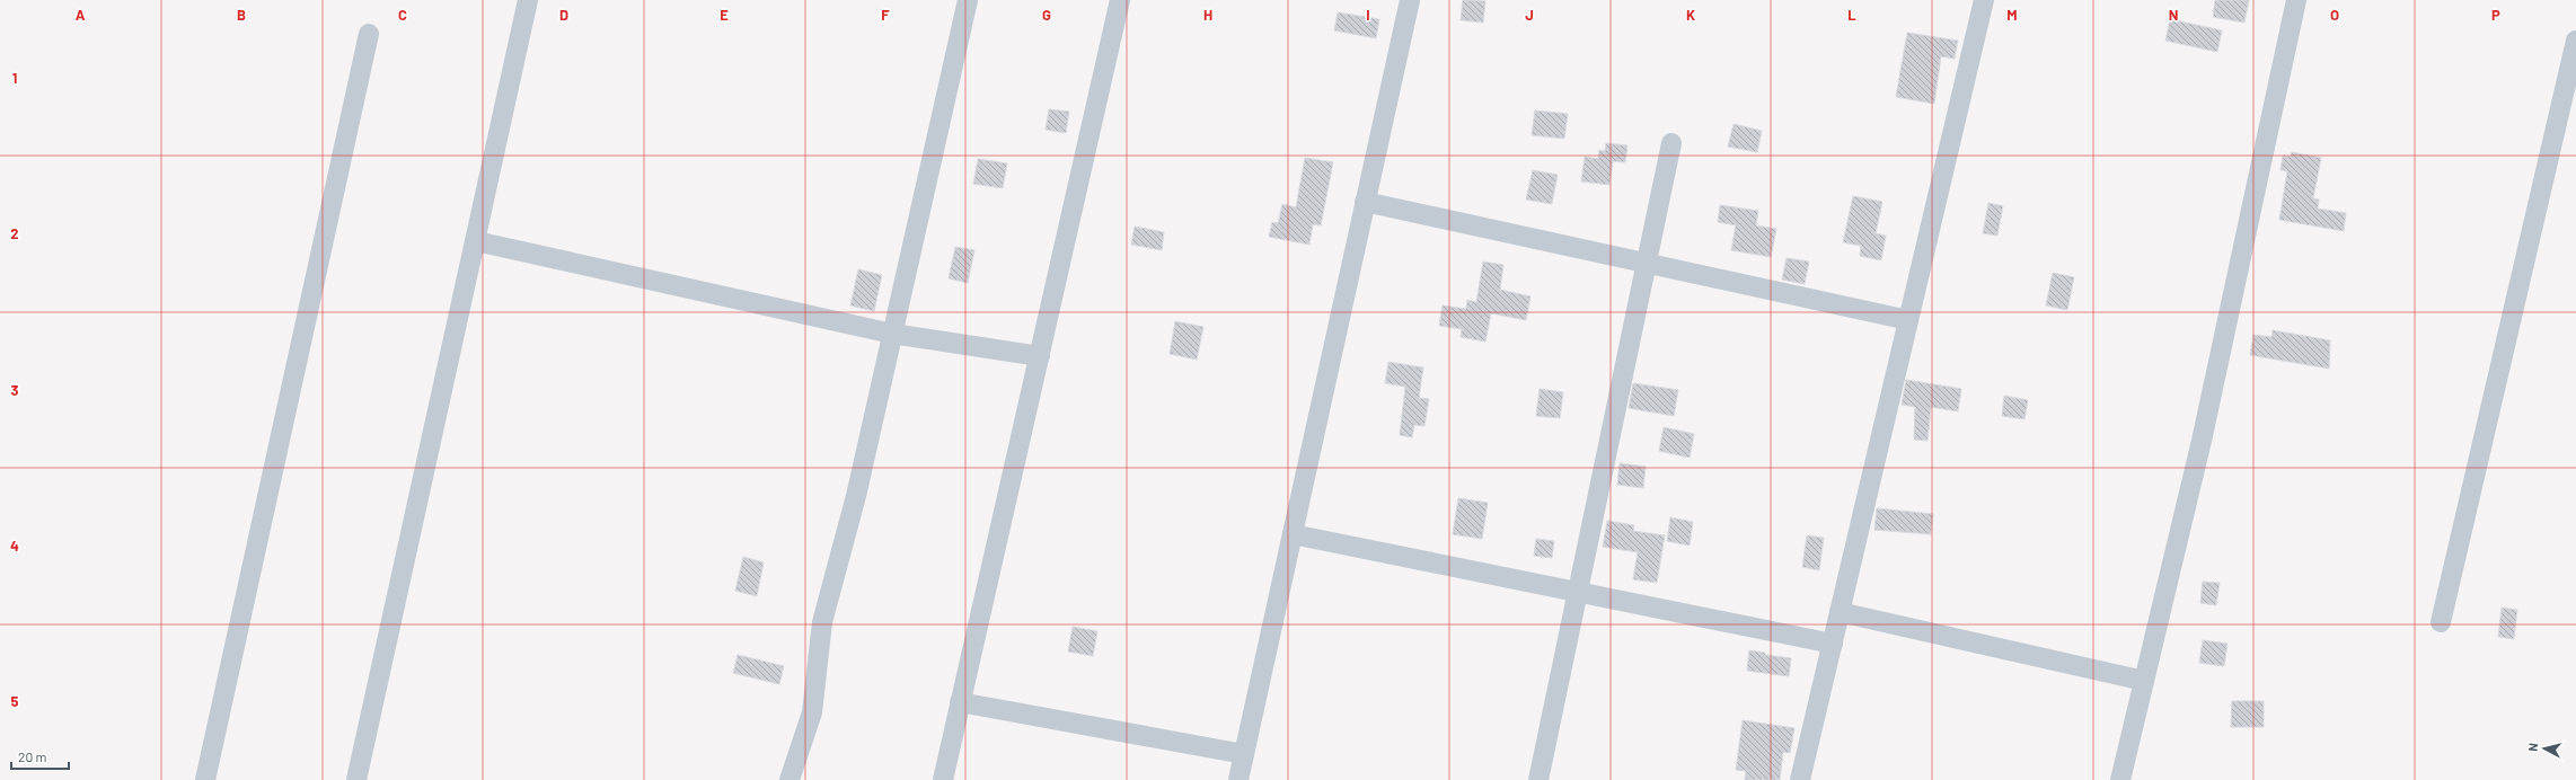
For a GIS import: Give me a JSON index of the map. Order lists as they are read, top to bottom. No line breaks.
{"scale_bar":"20 m","north":"left","grid":{"columns":["A","B","C","D","E","F","G","H","I","J","K","L","M","N","O","P"],"rows":["1","2","3","4","5"]}}
